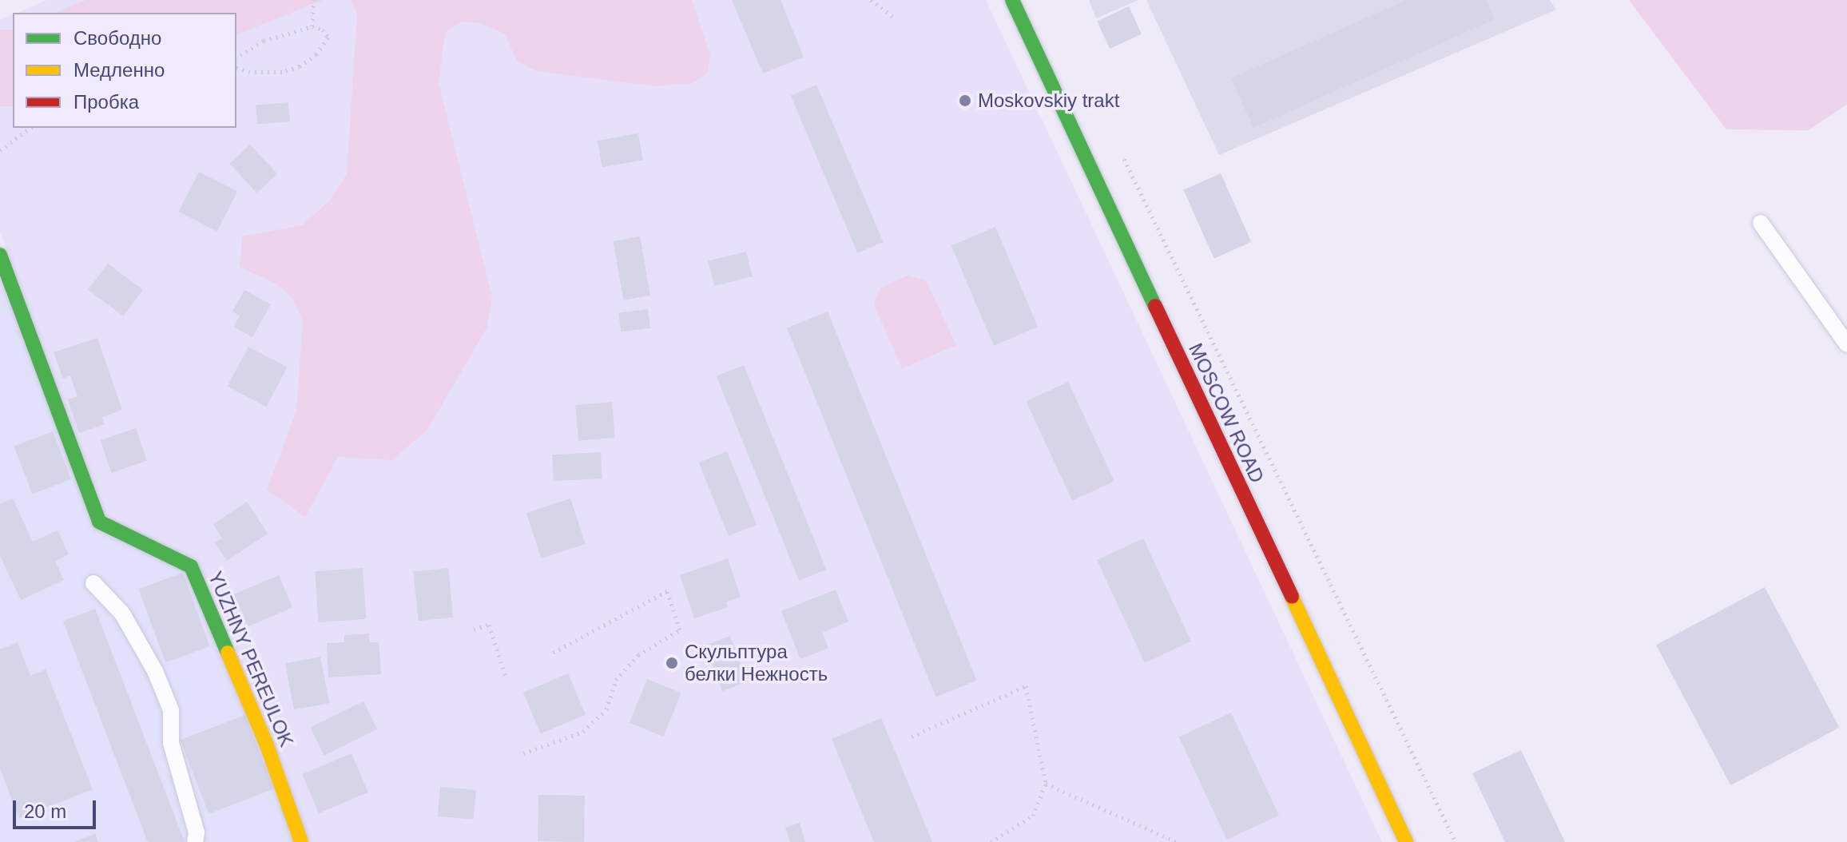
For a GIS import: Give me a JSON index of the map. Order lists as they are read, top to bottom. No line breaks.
{"streets":{"main road":["MOSCOW ROAD","YUZHNY PEREULOK"]},"places":["Moskovskiy trakt","Скульптура белки Нежность"],"legend":["Свободно","Медленно","Пробка"],"scale_bar":"20 m"}
